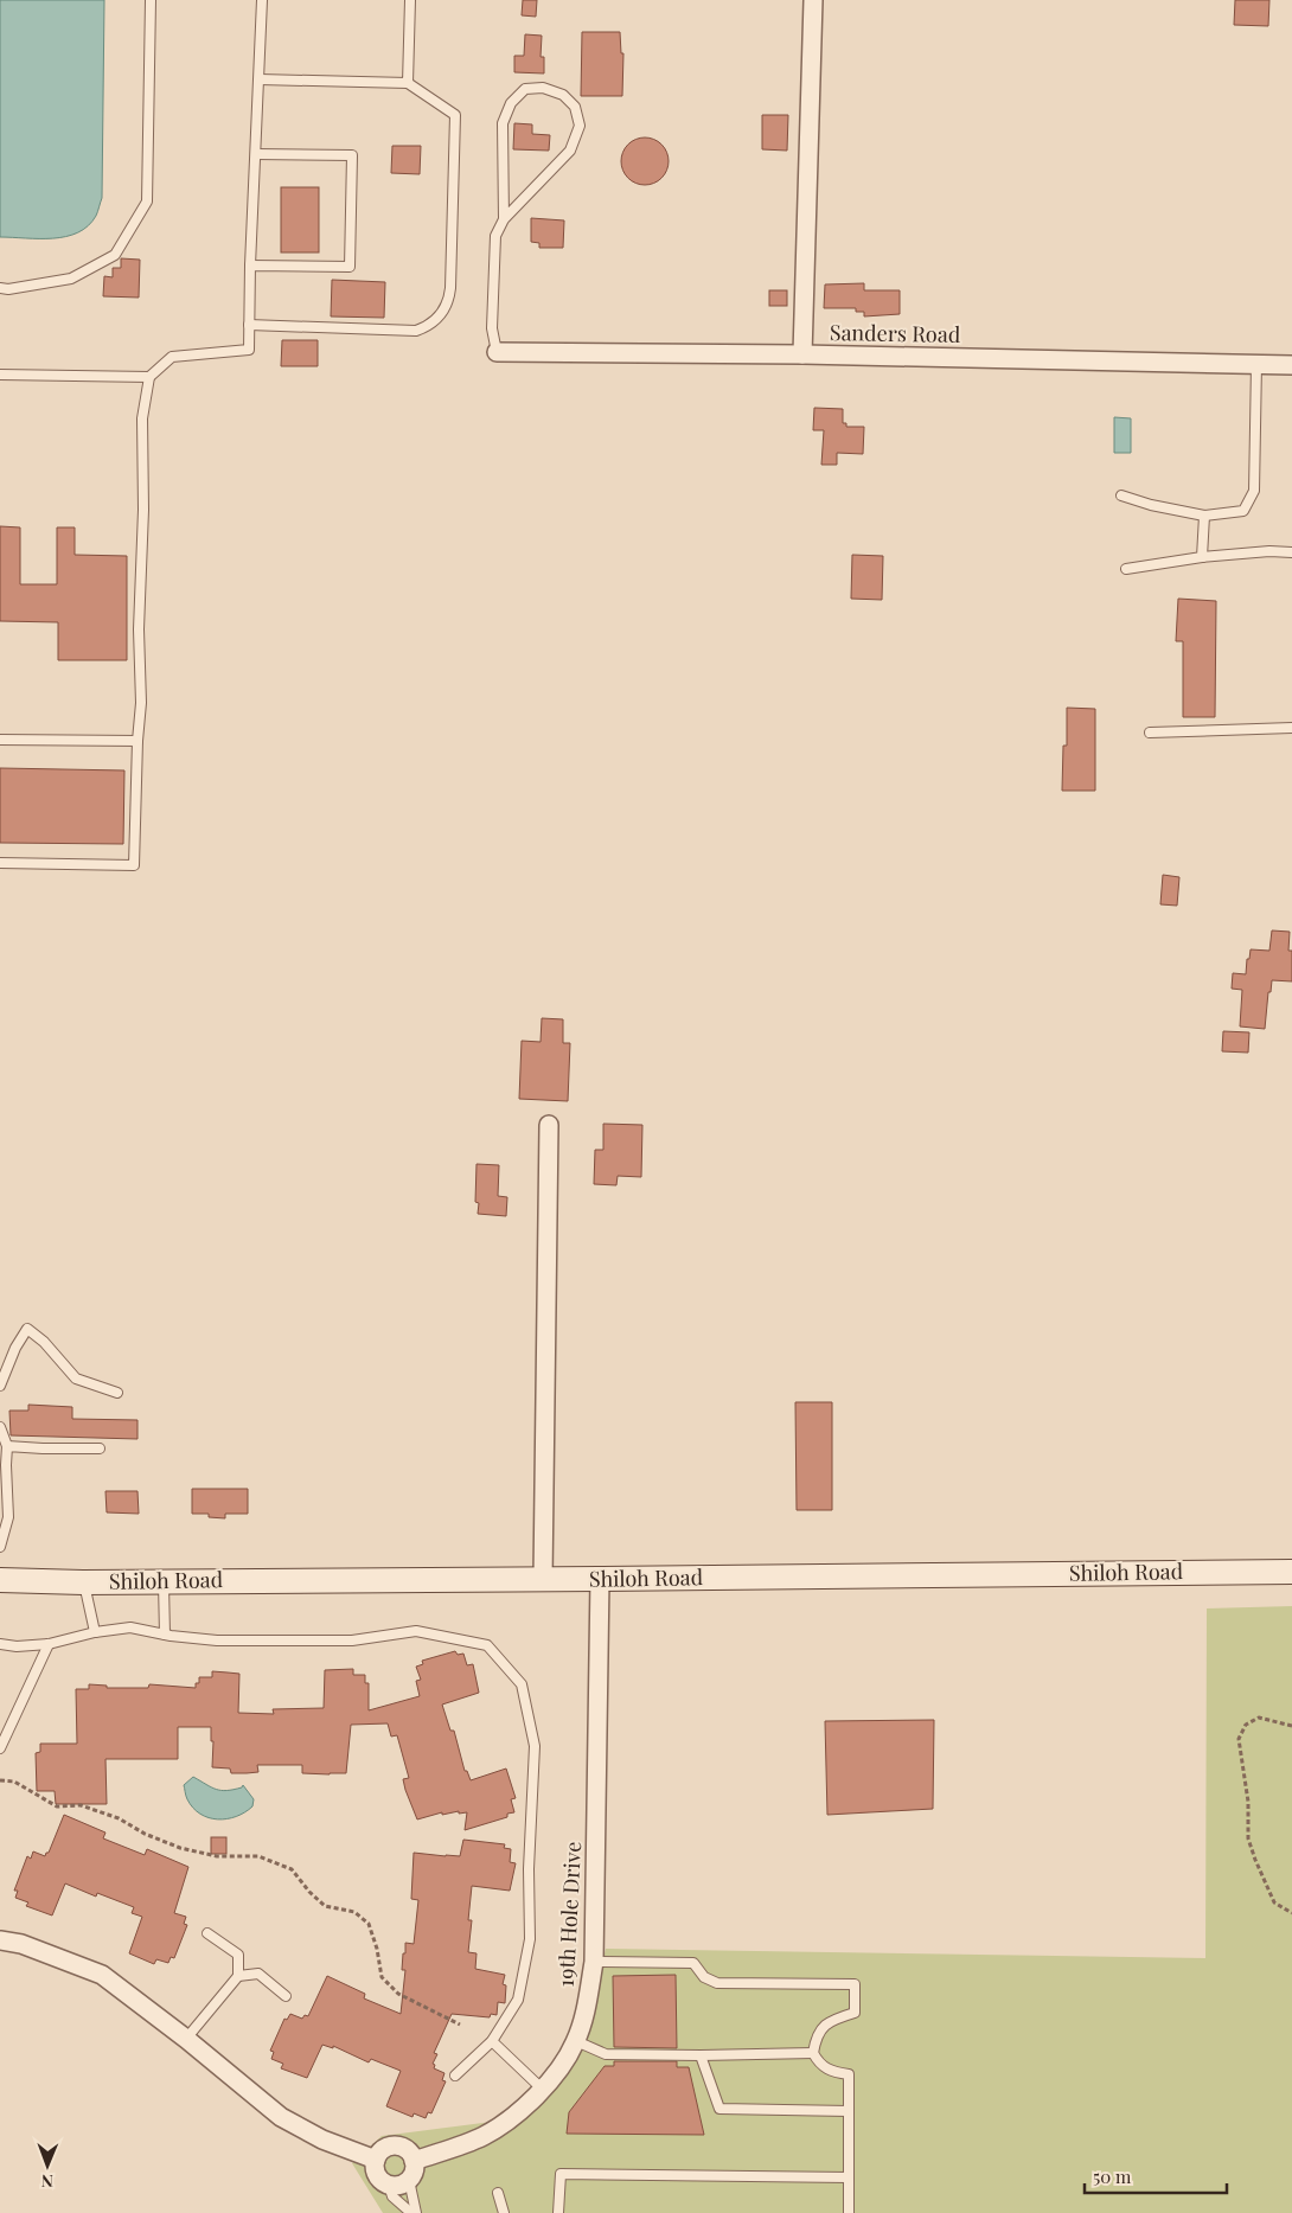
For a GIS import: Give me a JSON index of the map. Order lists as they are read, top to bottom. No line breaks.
{"streets":{"main road":["Shiloh Road"],"street":["Sanders Road","19th Hole Drive"]},"crossings":[["Shiloh Road","19th Hole Drive"]],"scale_bar":"50 m","north":"bottom"}
